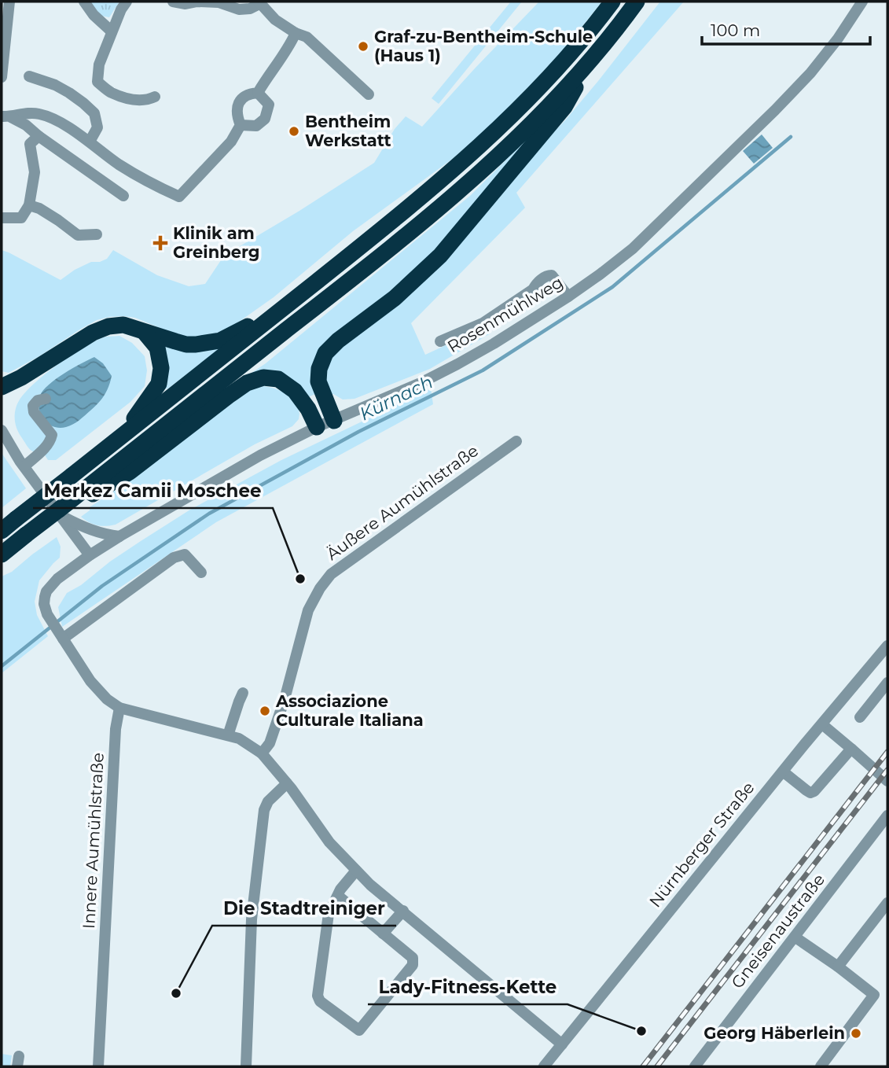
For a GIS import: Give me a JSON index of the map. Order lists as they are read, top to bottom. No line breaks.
{"streets":{"street":["Rosenmühlweg","Äußere Aumühlstraße","Innere Aumühlstraße","Nürnberger Straße","Gneisenaustraße"]},"water":["Kürnach"],"places":{"other":["Graf-zu-Bentheim-Schule (Haus 1)","Bentheim Werkstatt","Merkez Camii Moschee","Associazione Culturale Italiana","Die Stadtreiniger","Lady-Fitness-Kette","Georg Häberlein"],"health":["Klinik am Greinberg"]},"scale_bar":"100 m"}
